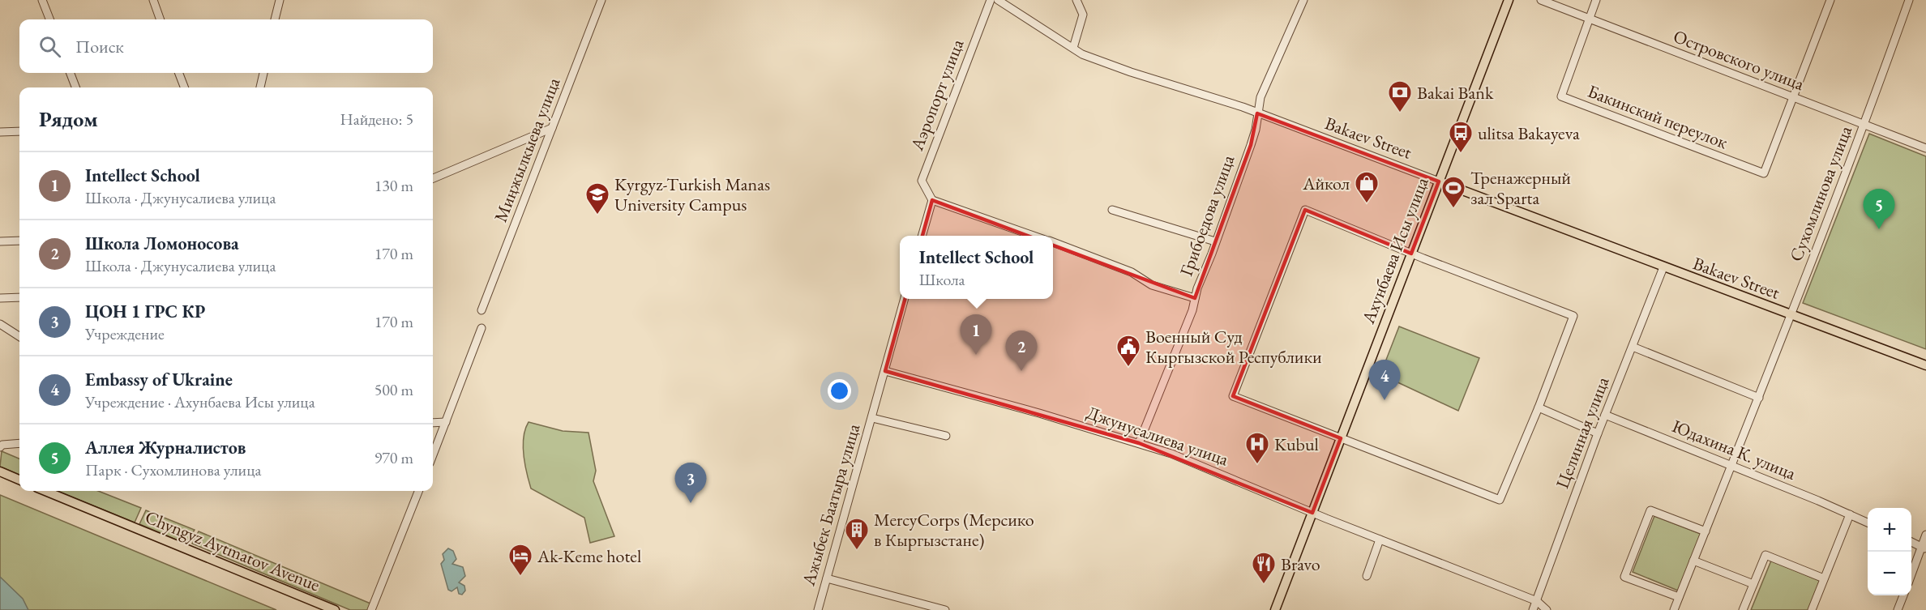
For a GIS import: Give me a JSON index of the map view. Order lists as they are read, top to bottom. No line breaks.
{"streets":{"main road":["Bakaev Street","Ахунбаева Исы улица","Chyngyz Aytmatov Avenue"],"street":["Островского улица","Аэропорт улица","Бакинский переулок","Миңжылкыева улица","Сухомлинова улица","Грибоедова улица","Целинная улица","Джунусалиева улица","Юдахина К. улица","Ажыбек Баатыра улица"]},"crossings":[["Островского улица","Бакинский переулок"],["Островского улица","Сухомлинова улица"],["Bakaev Street","Сухомлинова улица"],["Bakaev Street","Грибоедова улица"],["Bakaev Street","Ахунбаева Исы улица"],["Bakaev Street","Целинная улица"],["Сухомлинова улица","Юдахина К. улица"],["Грибоедова улица","Джунусалиева улица"],["Ахунбаева Исы улица","Джунусалиева улица"],["Целинная улица","Джунусалиева улица"],["Целинная улица","Юдахина К. улица"],["Джунусалиева улица","Ажыбек Баатыра улица"]],"places":{"bank":["Bakai Bank"],"bus stop":["ulitsa Bakayeva"],"shop":["Айкол"],"sports":["Тренажерный зал Sparta"],"school or university":["Kyrgyz-Turkish Manas University Campus"],"public building":["Военный Суд Кыргызской Республики"],"hospital":["Kubul"],"building":["MercyCorps (Мерсико в Кыргызстане)"],"hotel":["Ak-Keme hotel"],"restaurant":["Bravo"]},"page":{"search":"Поиск","heading":["Рядом","Найдено: 5"],"list":[{"mark":"1","name":"Intellect School","note":"Школа · Джунусалиева улица","value":"130 m"},{"mark":"2","name":"Школа Ломоносова","note":"Школа · Джунусалиева улица","value":"170 m"},{"mark":"3","name":"ЦОН 1 ГРС КР","note":"Учреждение","value":"170 m"},{"mark":"4","name":"Embassy of Ukraine","note":"Учреждение · Ахунбаева Исы улица","value":"500 m"},{"mark":"5","name":"Аллея Журналистов","note":"Парк · Сухомлинова улица","value":"970 m"}],"pins":["5","1","2","4","3"],"popup":["Intellect School","Школа"],"map_buttons":["+","−"]}}
